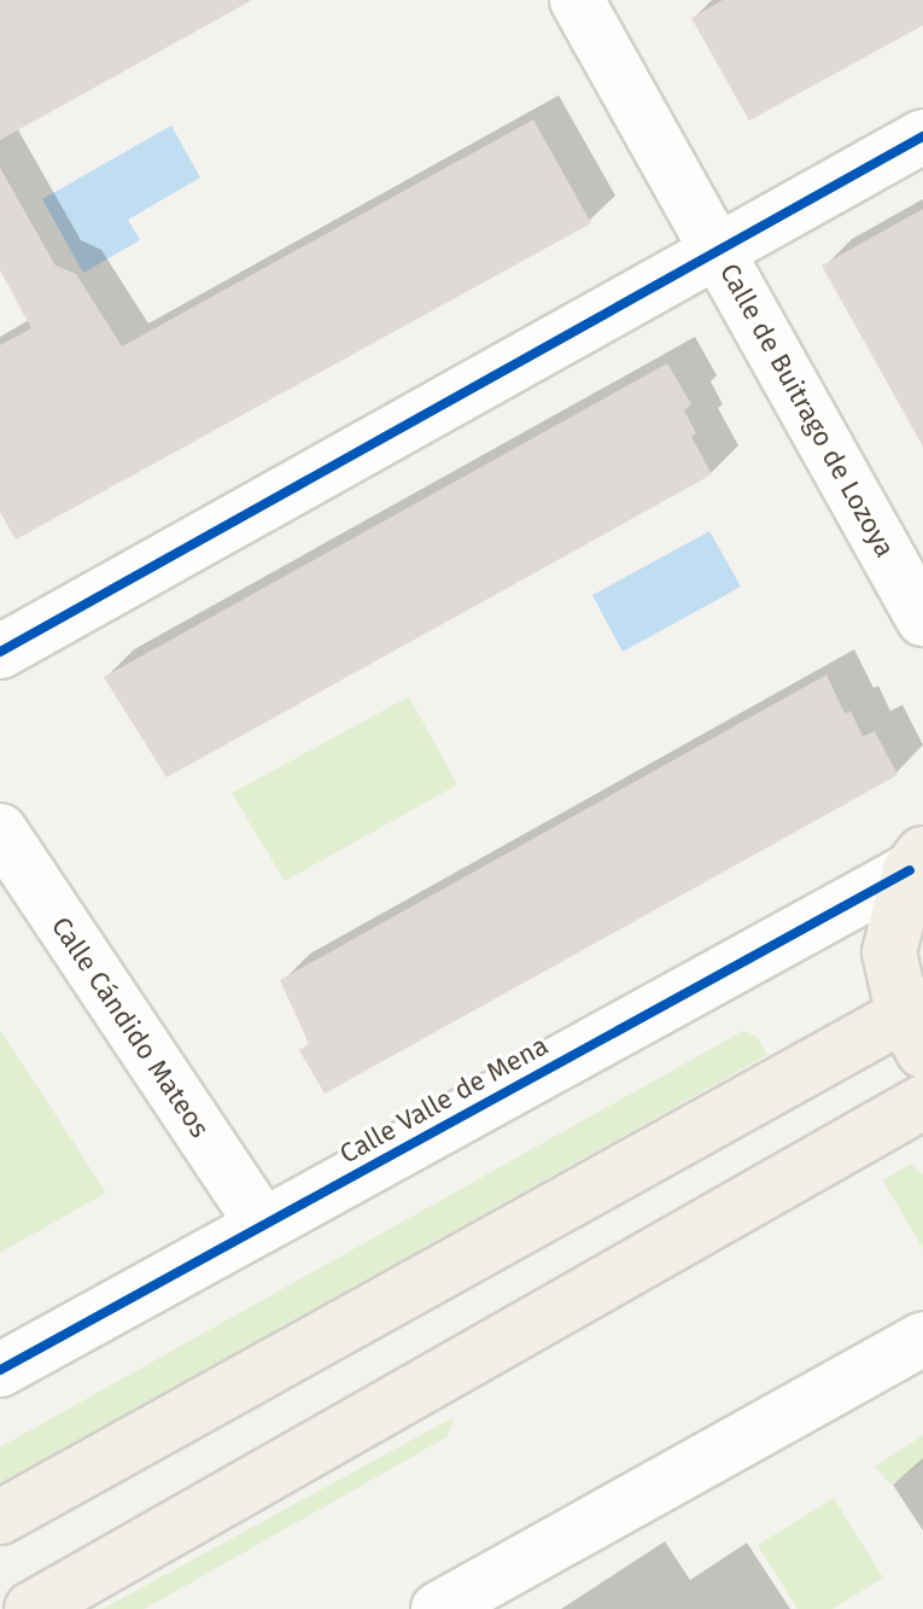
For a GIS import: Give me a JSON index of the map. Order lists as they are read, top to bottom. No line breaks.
{"streets":{"street":["Calle de Buitrago de Lozoya","Calle Cándido Mateos","Calle Valle de Mena"]},"crossings":[["Calle Cándido Mateos","Calle Valle de Mena"]]}
